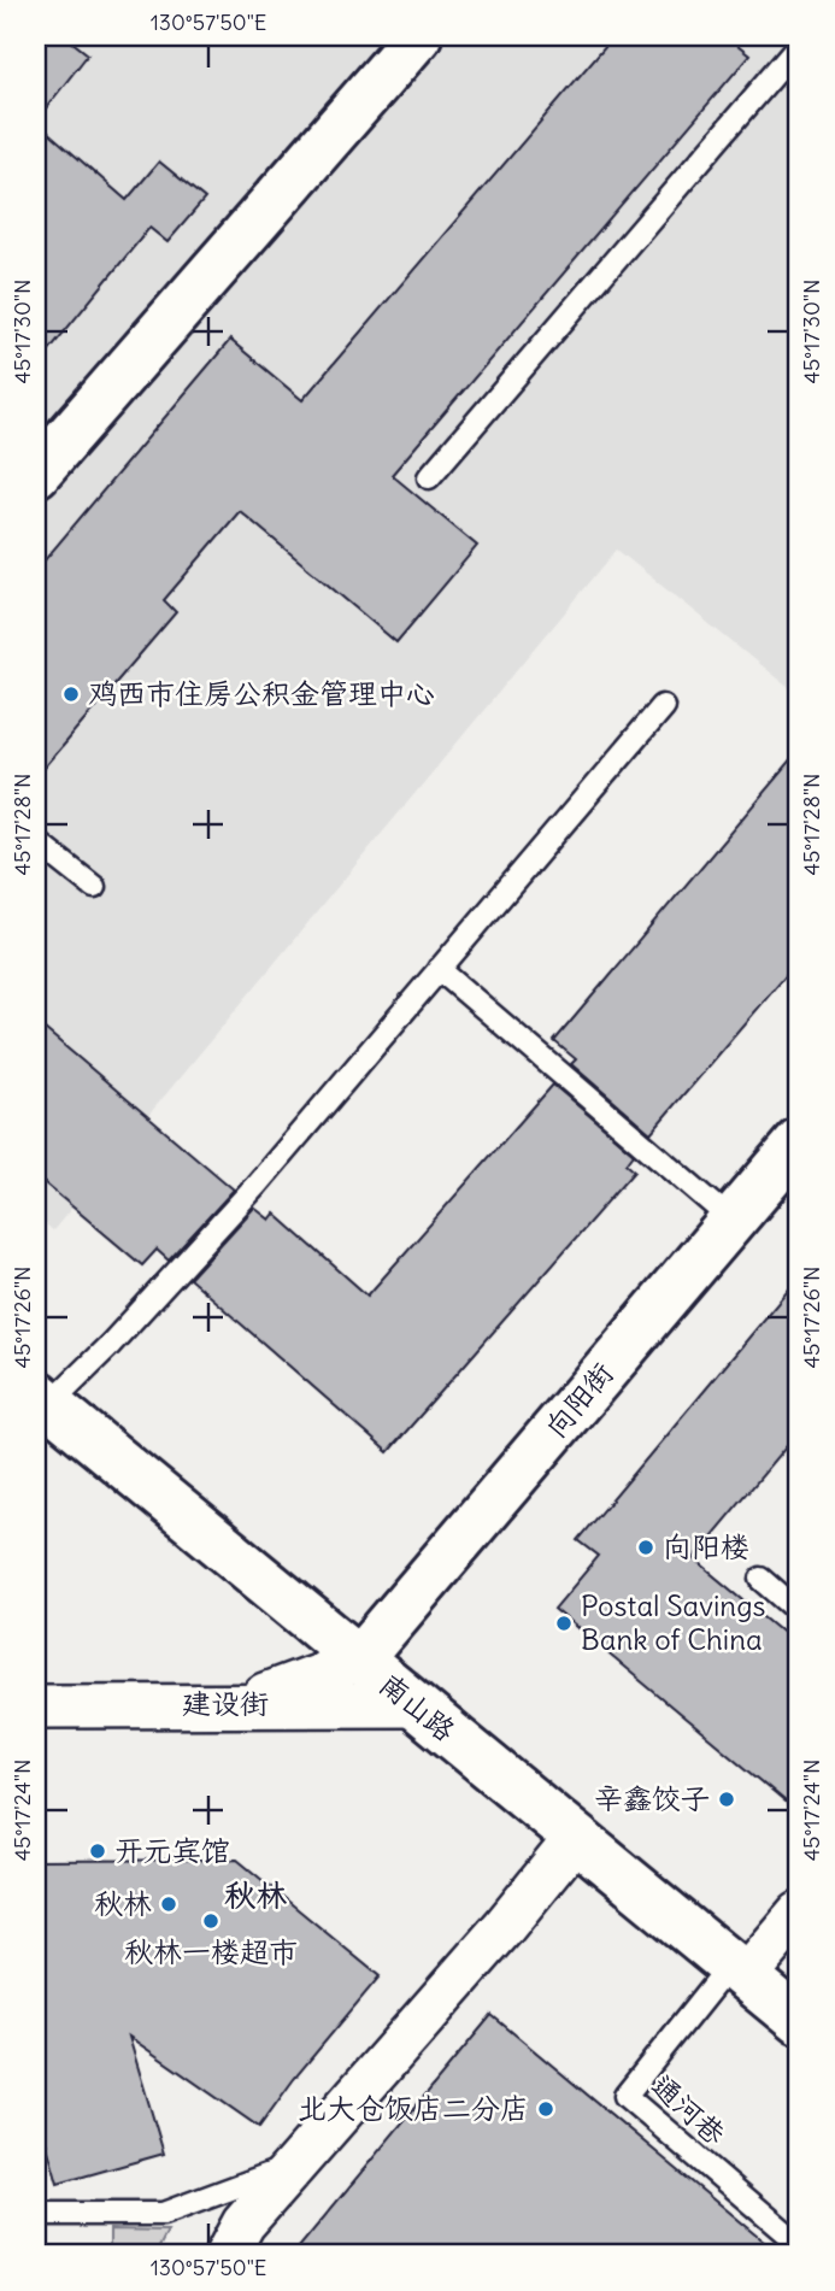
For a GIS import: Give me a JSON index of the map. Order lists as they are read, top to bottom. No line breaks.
{"streets":{"street":["向阳街","建设街","南山路"],"lane":["通河巷"]},"crossings":[["向阳街","南山路"],["建设街","南山路"],["南山路","通河巷"]],"districts":["秋林"],"places":["鸡西市住房公积金管理中心","向阳楼","Postal Savings Bank of China","辛鑫饺子","开元宾馆","秋林","秋林一楼超市","北大仓饭店二分店"],"coordinates":["130°57'50\"E","45°17'30\"N","45°17'28\"N","45°17'26\"N","45°17'24\"N"]}
